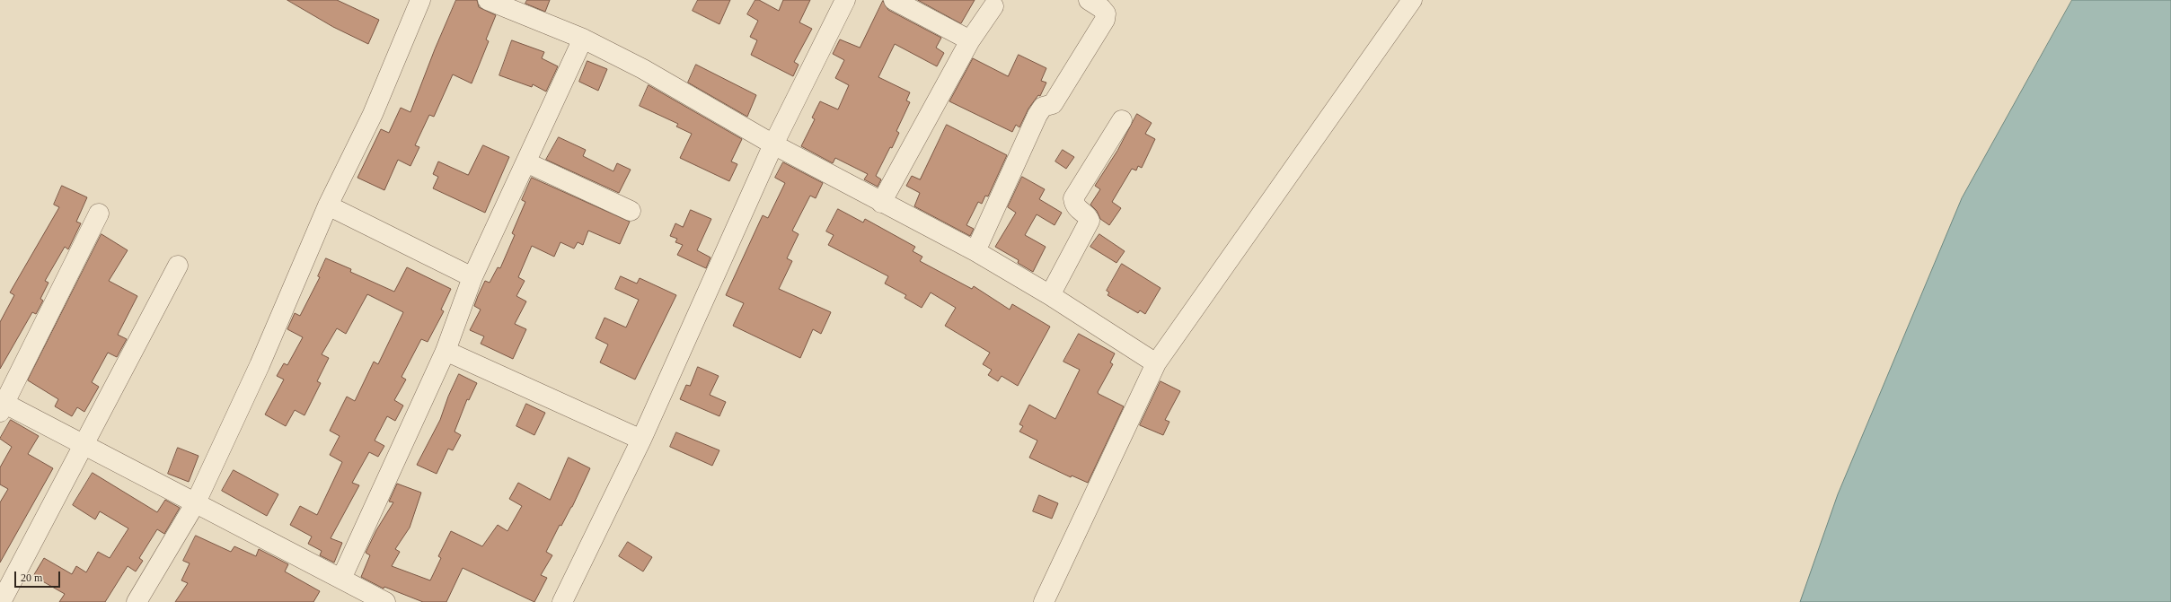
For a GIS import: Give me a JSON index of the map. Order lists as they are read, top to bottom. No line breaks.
{"scale_bar":"20 m"}
